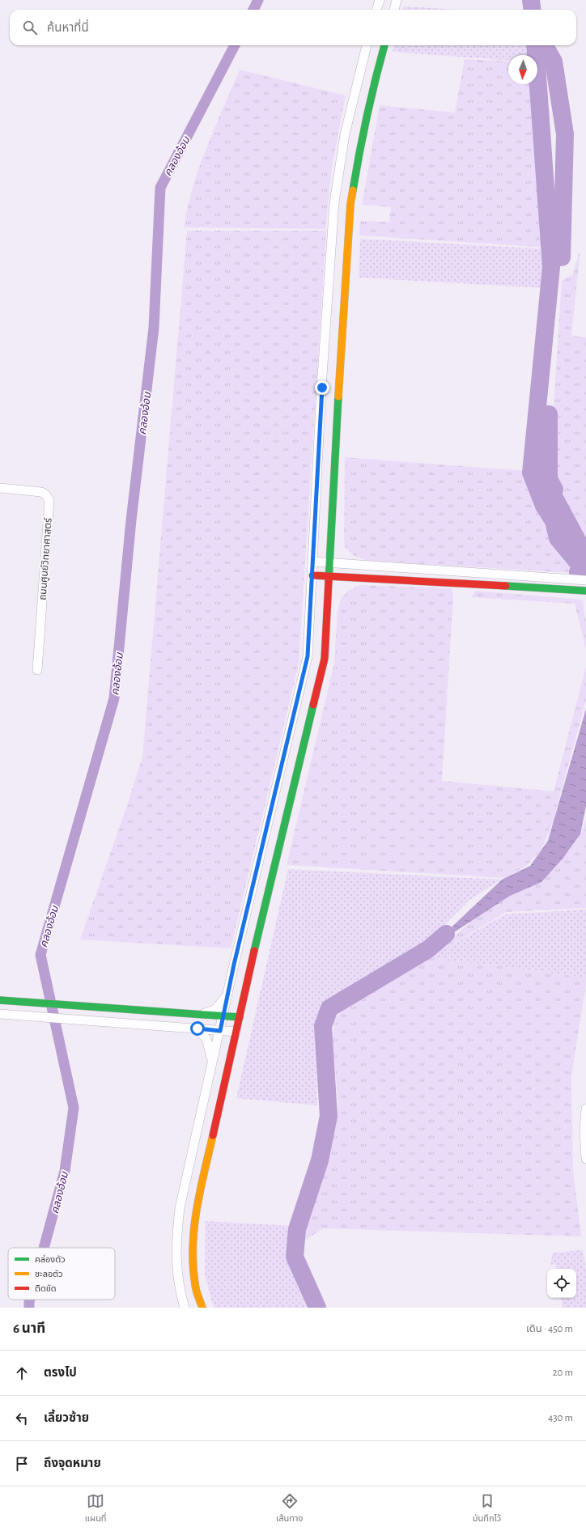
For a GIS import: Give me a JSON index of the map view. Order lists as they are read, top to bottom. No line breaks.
{"streets":{"street":["ถนนศูนย์วิทยาศาสตร์"]},"water":["คลองอ้อม"],"legend":["คล่องตัว","ชะลอตัว","ติดขัด"],"north":"bottom","page":{"search":"ค้นหาที่นี่","heading":["6 นาที","เดิน · 450 m"],"list":[["ตรงไป","20 m"],["เลี้ยวซ้าย","430 m"],"ถึงจุดหมาย"],"nav":["แผนที่","เส้นทาง","บันทึกไว้"]}}
